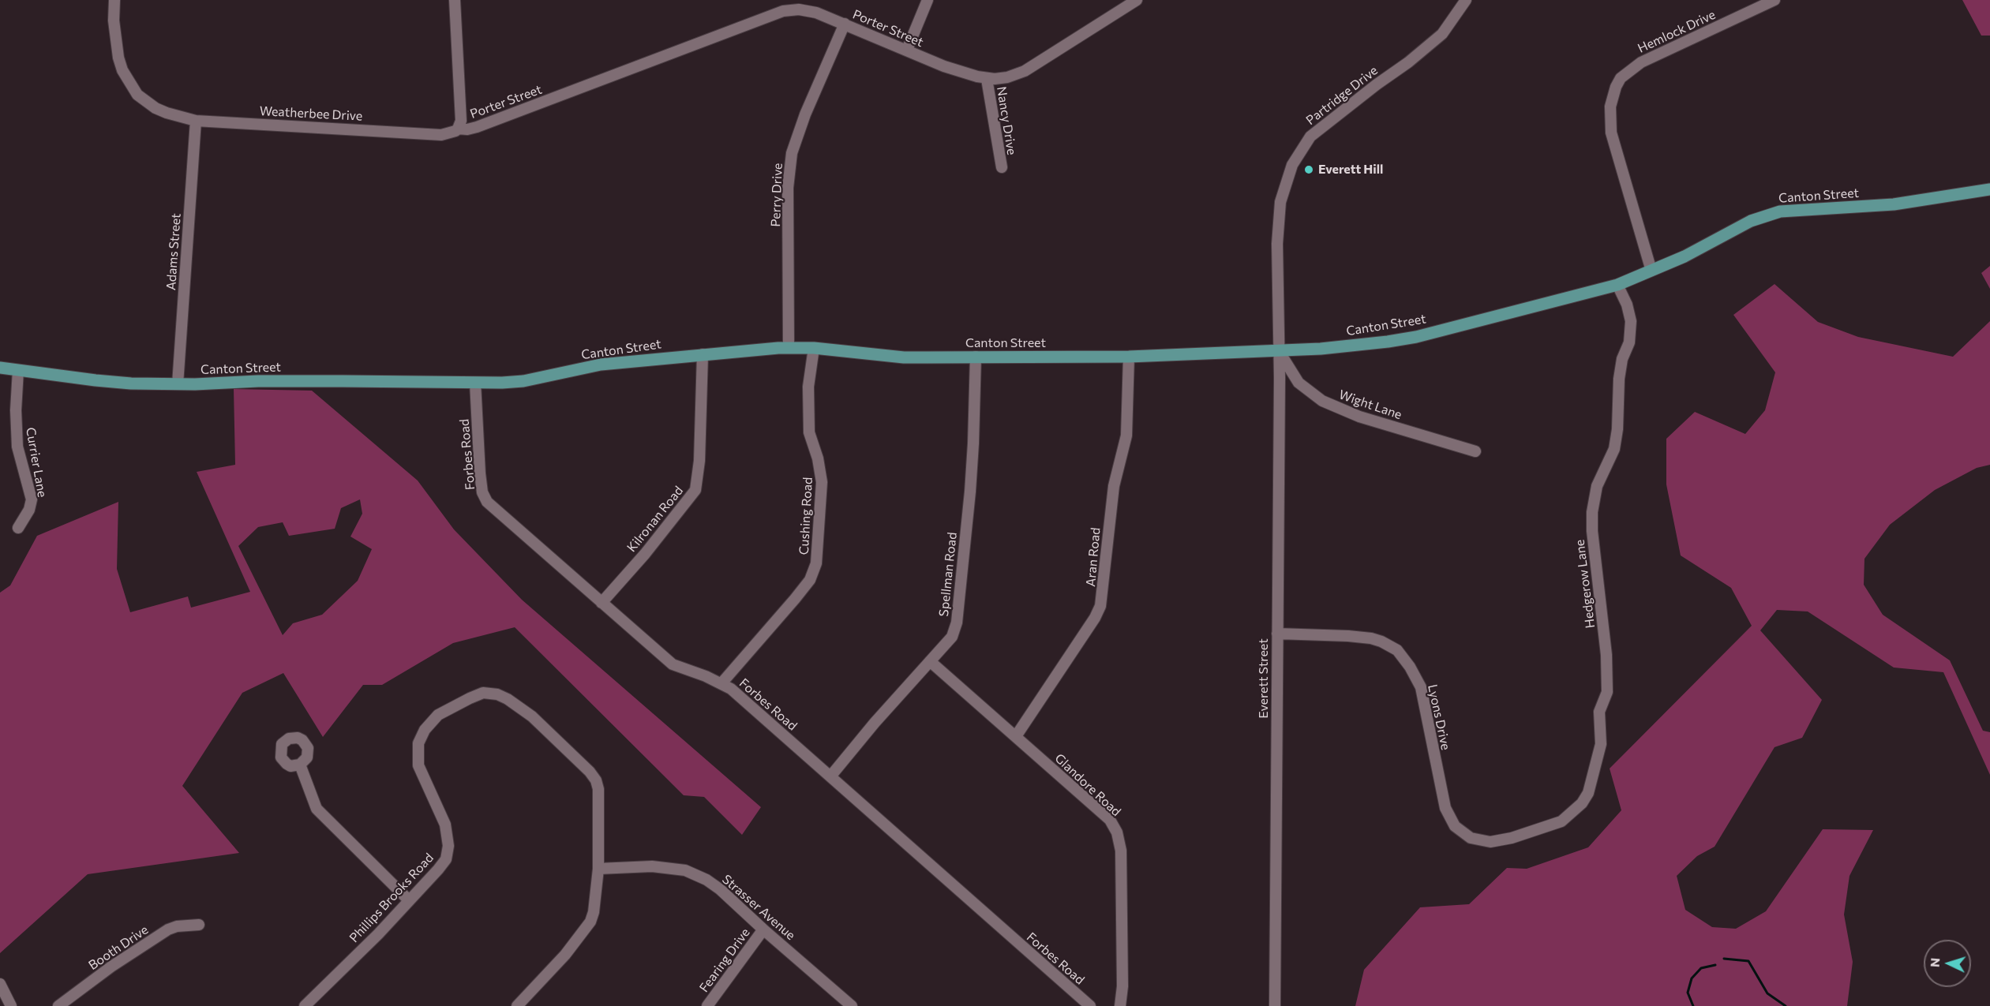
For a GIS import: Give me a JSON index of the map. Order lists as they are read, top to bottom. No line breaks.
{"streets":{"main road":["Canton Street"],"street":["Porter Street","Hemlock Drive","Partridge Drive","Weatherbee Drive","Nancy Drive","Perry Drive","Adams Street","Wight Lane","Forbes Road","Currier Lane","Cushing Road","Kilronan Road","Aran Road","Spellman Road","Hedgerow Lane","Everett Street","Lyons Drive","Glandore Road","Phillips Brooks Road","Strasser Avenue","Booth Drive","Fearing Drive"]},"crossings":[["Porter Street","Weatherbee Drive"],["Porter Street","Nancy Drive"],["Porter Street","Perry Drive"],["Hemlock Drive","Canton Street"],["Partridge Drive","Canton Street"],["Partridge Drive","Wight Lane"],["Partridge Drive","Everett Street"],["Weatherbee Drive","Adams Street"],["Perry Drive","Canton Street"],["Canton Street","Adams Street"],["Canton Street","Wight Lane"],["Canton Street","Forbes Road"],["Canton Street","Currier Lane"],["Canton Street","Cushing Road"],["Canton Street","Kilronan Road"],["Canton Street","Aran Road"],["Canton Street","Spellman Road"],["Canton Street","Hedgerow Lane"],["Canton Street","Everett Street"],["Wight Lane","Everett Street"],["Forbes Road","Cushing Road"],["Forbes Road","Kilronan Road"],["Forbes Road","Spellman Road"],["Aran Road","Glandore Road"],["Spellman Road","Glandore Road"],["Hedgerow Lane","Lyons Drive"],["Everett Street","Lyons Drive"],["Phillips Brooks Road","Strasser Avenue"],["Strasser Avenue","Fearing Drive"]],"places":["Everett Hill"],"north":"left"}
